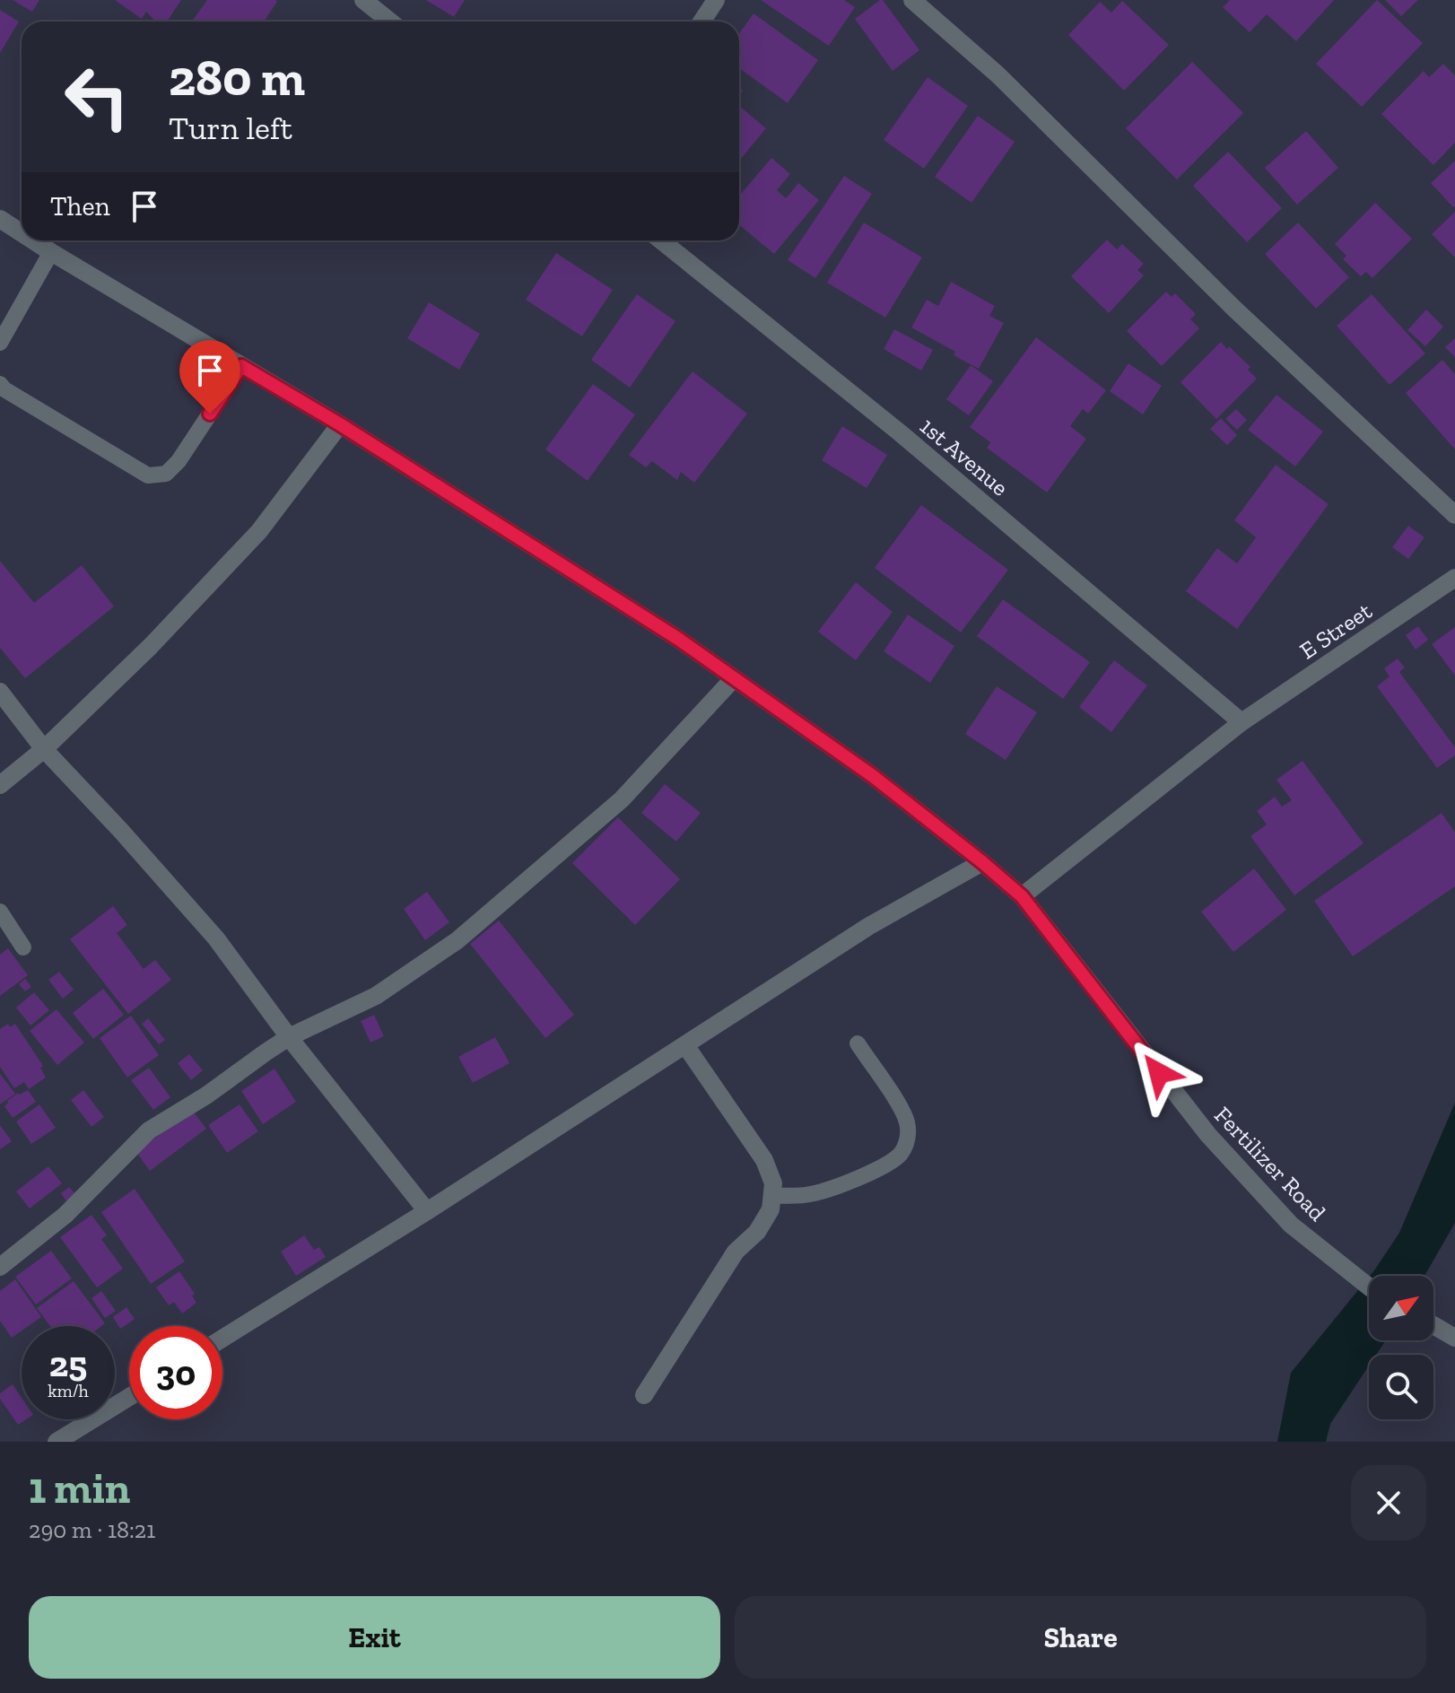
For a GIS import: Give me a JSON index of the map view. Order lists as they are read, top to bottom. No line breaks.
{"streets":{"street":["1st Avenue","E Street","Fertilizer Road"]},"crossings":[["1st Avenue","E Street"],["E Street","Fertilizer Road"]],"north":"top right","page":{"turn":["280 m","Turn left"],"then":"Then","speed":"25 km/h","limit":"30","heading":["1 min","290 m · 18:21"],"buttons":["Exit","Share"]}}
